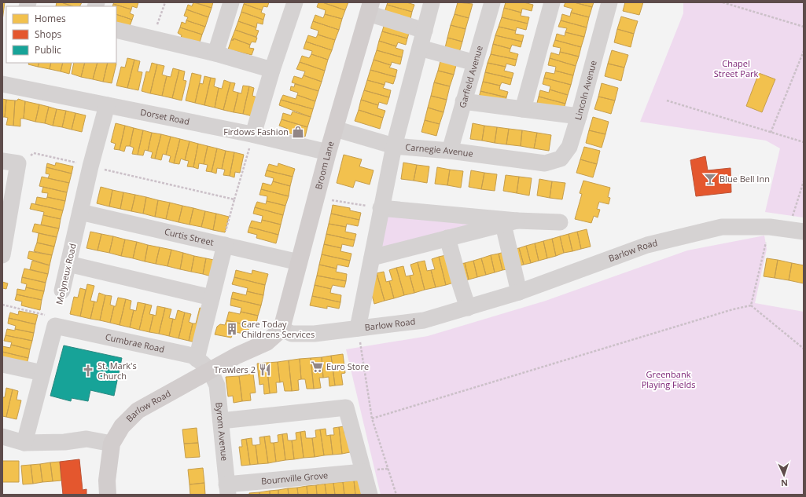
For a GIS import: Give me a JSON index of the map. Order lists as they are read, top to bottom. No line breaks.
{"streets":{"main road":["Broom Lane","Barlow Road"],"street":["Garfield Avenue","Lincoln Avenue","Dorset Road","Carnegie Avenue","Curtis Street","Molyneux Road","Cumbrae Road","Byrom Avenue","Bournville Grove"]},"crossings":[["Garfield Avenue","Carnegie Avenue"],["Lincoln Avenue","Carnegie Avenue"],["Dorset Road","Broom Lane"],["Dorset Road","Molyneux Road"],["Carnegie Avenue","Broom Lane"],["Broom Lane","Curtis Street"],["Broom Lane","Barlow Road"],["Curtis Street","Molyneux Road"],["Barlow Road","Cumbrae Road"],["Barlow Road","Byrom Avenue"],["Cumbrae Road","Byrom Avenue"],["Byrom Avenue","Bournville Grove"]],"parks":["Chapel Street Park","Greenbank Playing Fields"],"places":{"shop":["Firdows Fashion"],"bar":["Blue Bell Inn"],"building":["Care Today Childrens Services"],"supermarket":["Euro Store"],"restaurant":["Trawlers 2"],"church":["St. Mark's Church"]},"legend":["Homes","Shops","Public"],"north":"bottom"}
